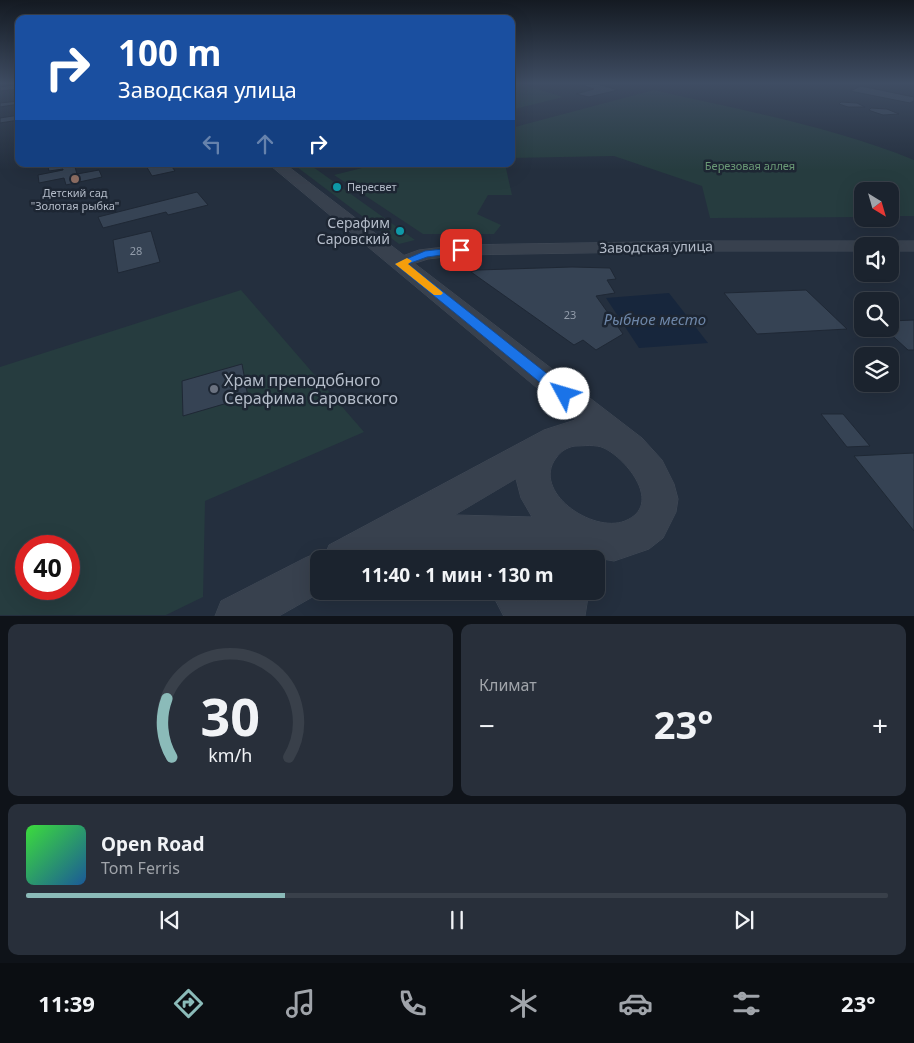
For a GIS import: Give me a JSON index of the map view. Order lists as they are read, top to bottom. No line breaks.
{"streets":{"street":["Заводская улица"]},"water":["Рыбное место"],"parks":["Березовая аллея"],"places":["Детский сад \"Золотая рыбка\"","Пересвет","Серафим Саровский","Храм преподобного Серафима Саровского"],"house_numbers":["28","23"],"north":"bottom right","page":{"turn":["100 m","Заводская улица"],"limit":"40","trip":"11:40 · 1 мин · 130 m","tile":"Климат","heat":["−","23°","+"],"song":["Open Road","Tom Ferris"],"tabs":["11:39","23°"],"gauge":["30","km/h"]}}
